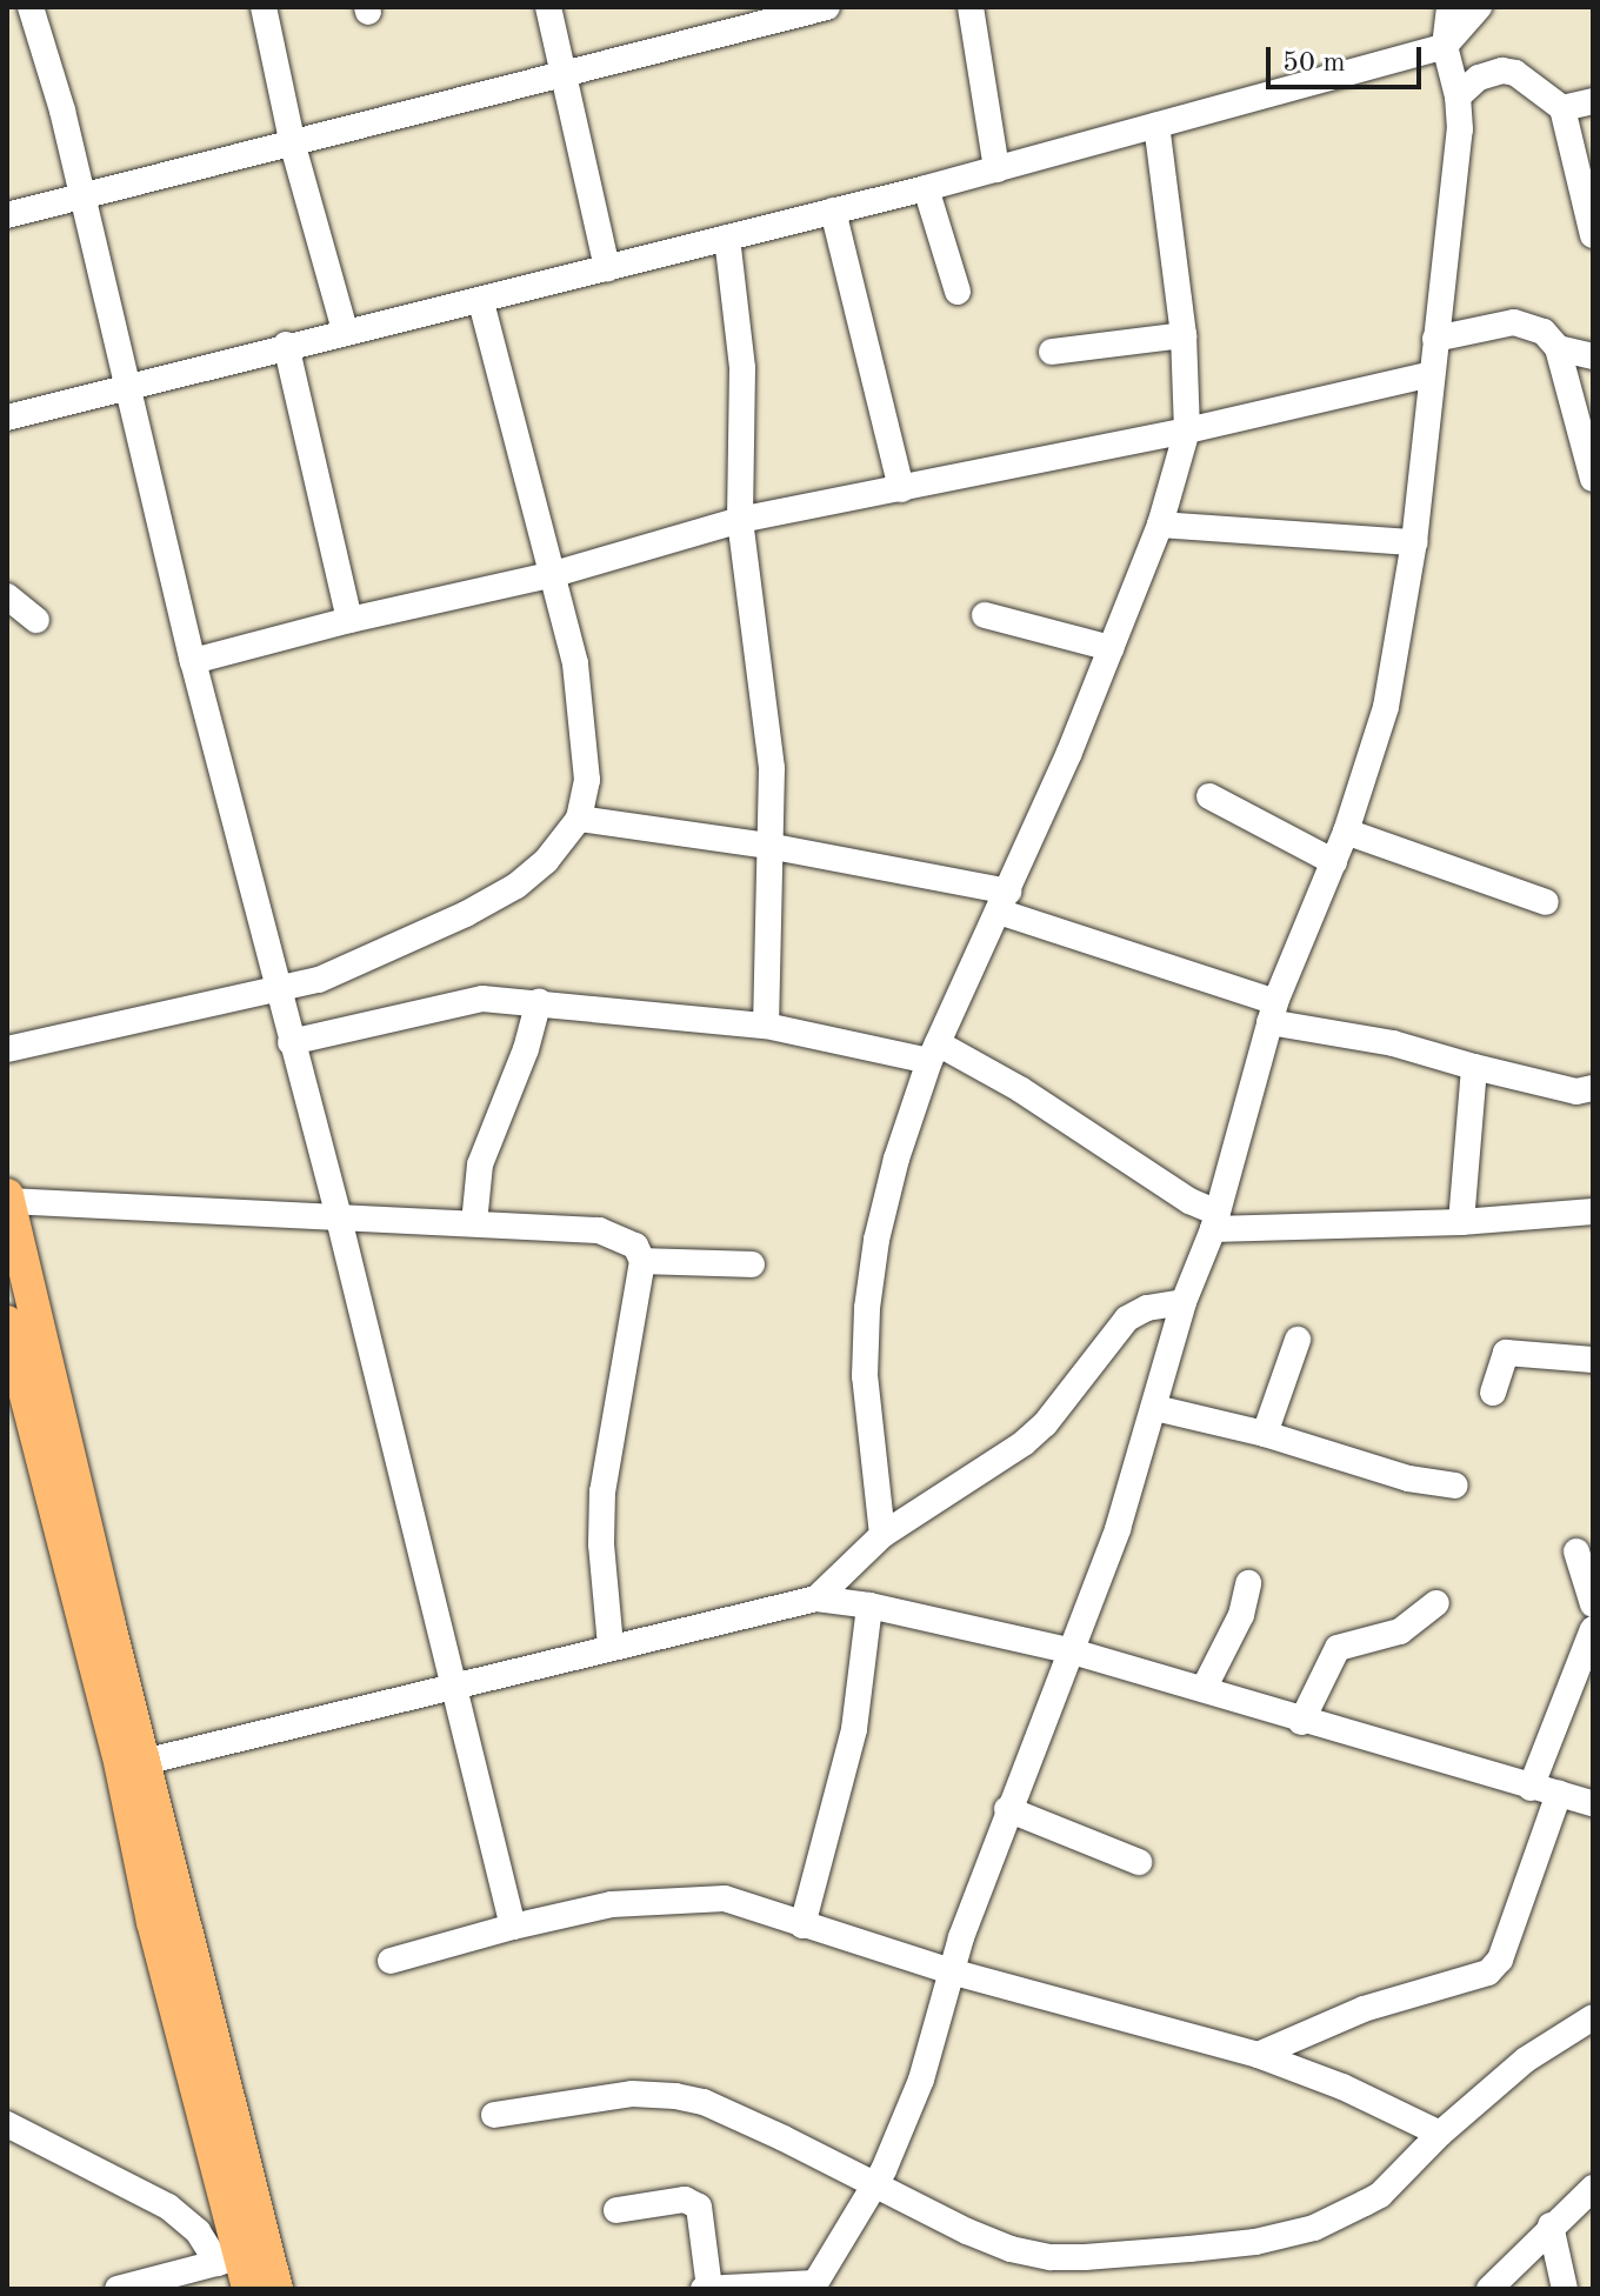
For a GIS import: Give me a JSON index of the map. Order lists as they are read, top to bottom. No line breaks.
{"scale_bar":"50 m"}
